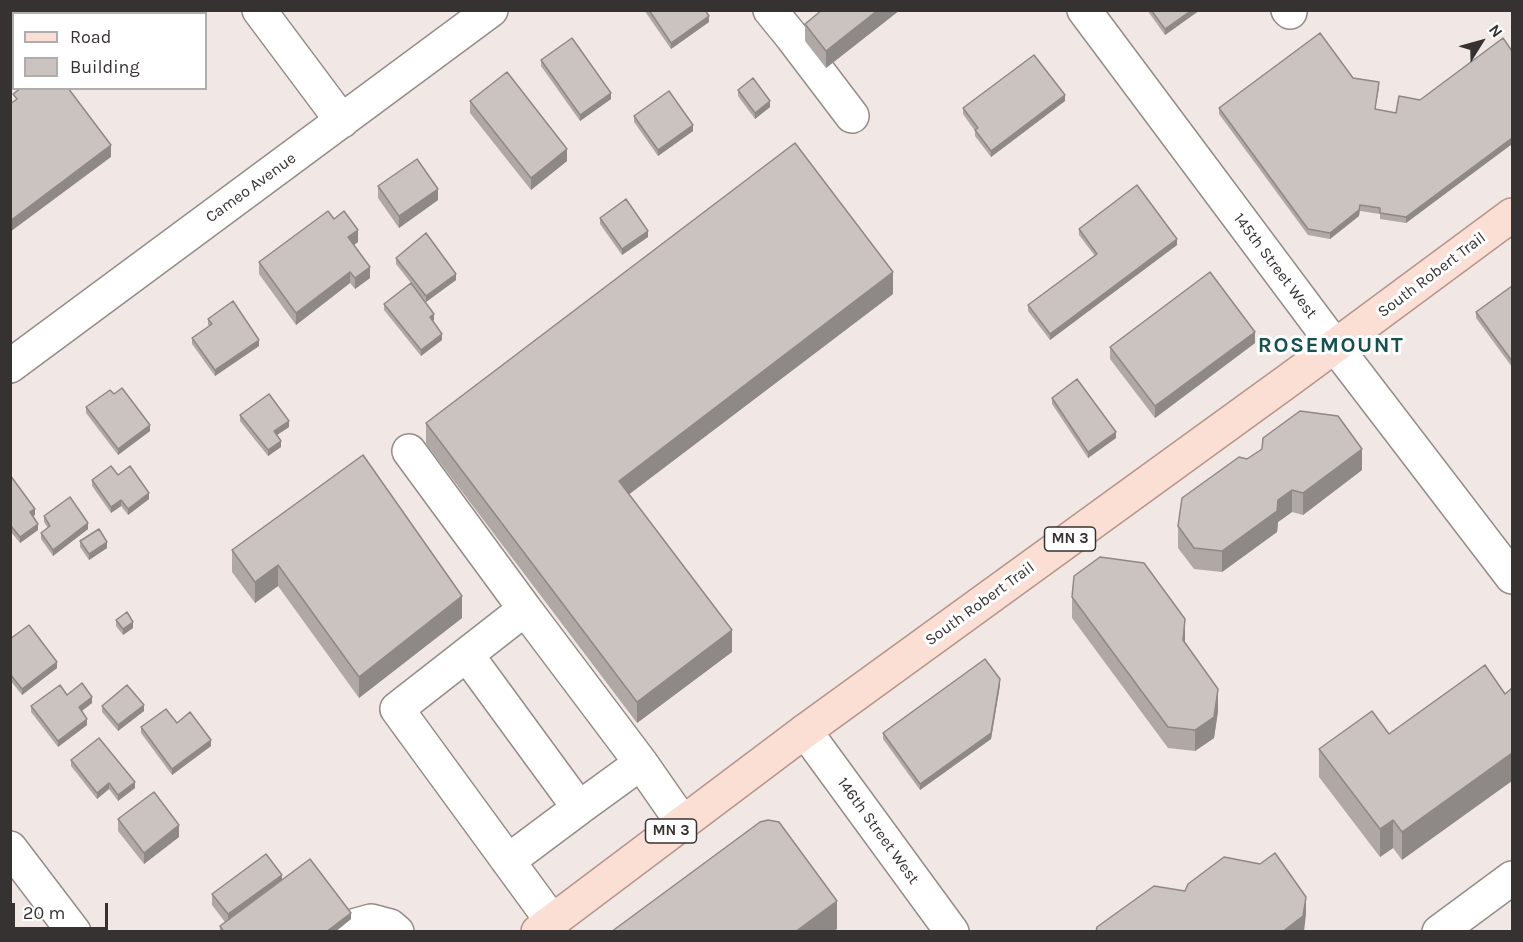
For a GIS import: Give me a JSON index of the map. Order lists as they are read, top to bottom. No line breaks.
{"streets":{"main road":["South Robert Trail","MN 3"],"street":["Cameo Avenue","145th Street West","146th Street West"]},"crossings":[["145th Street West","South Robert Trail"],["South Robert Trail","146th Street West"]],"districts":["ROSEMOUNT"],"legend":["Road","Building"],"scale_bar":"20 m","north":"top right"}
